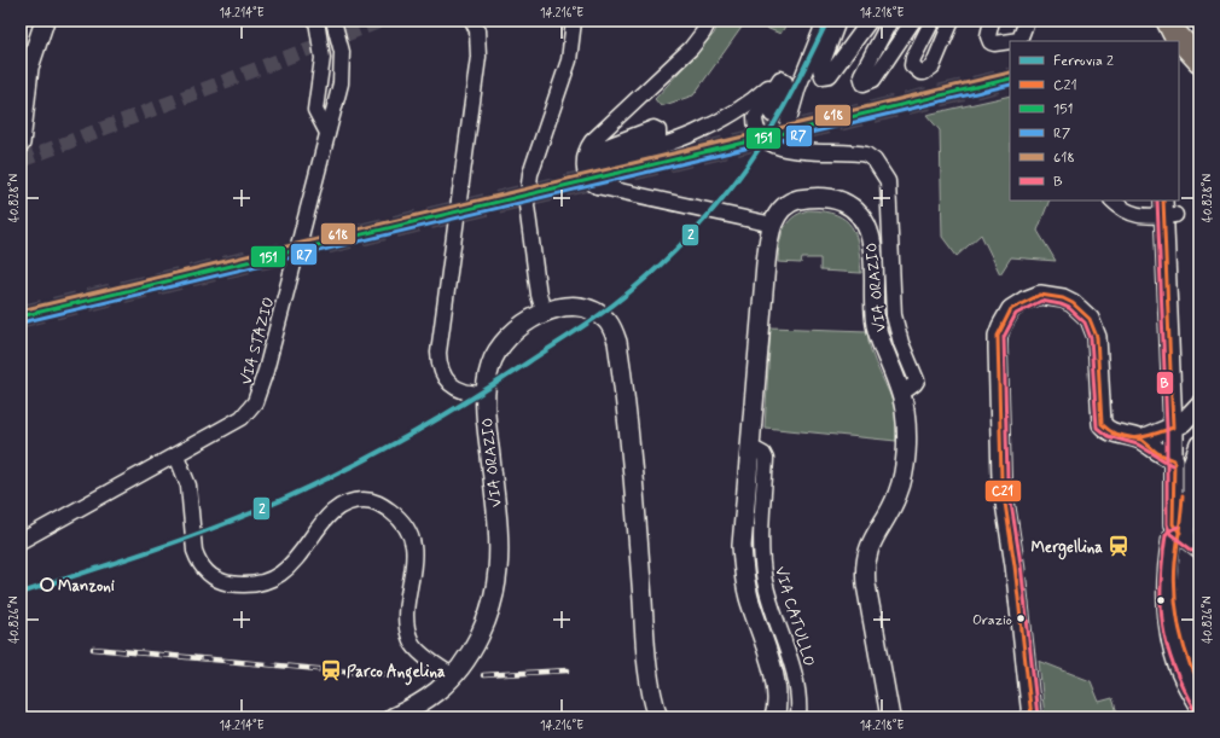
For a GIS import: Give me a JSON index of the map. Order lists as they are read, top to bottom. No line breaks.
{"streets":{"street":["VIA ORAZIO","VIA STAZIO","VIA CATULLO"]},"crossings":[["VIA ORAZIO","VIA CATULLO"]],"places":{"station":["Mergellina","Parco Angelina"],"other":["Manzoni","Orazio"]},"lines":["rail line 2","transit line 618","transit line 151","transit line R7","transit line C21","transit line B"],"legend":["Ferrovia 2","C21","151","R7","618","B"],"coordinates":["14.214°E","14.216°E","14.218°E","40.828°N","40.826°N"]}
